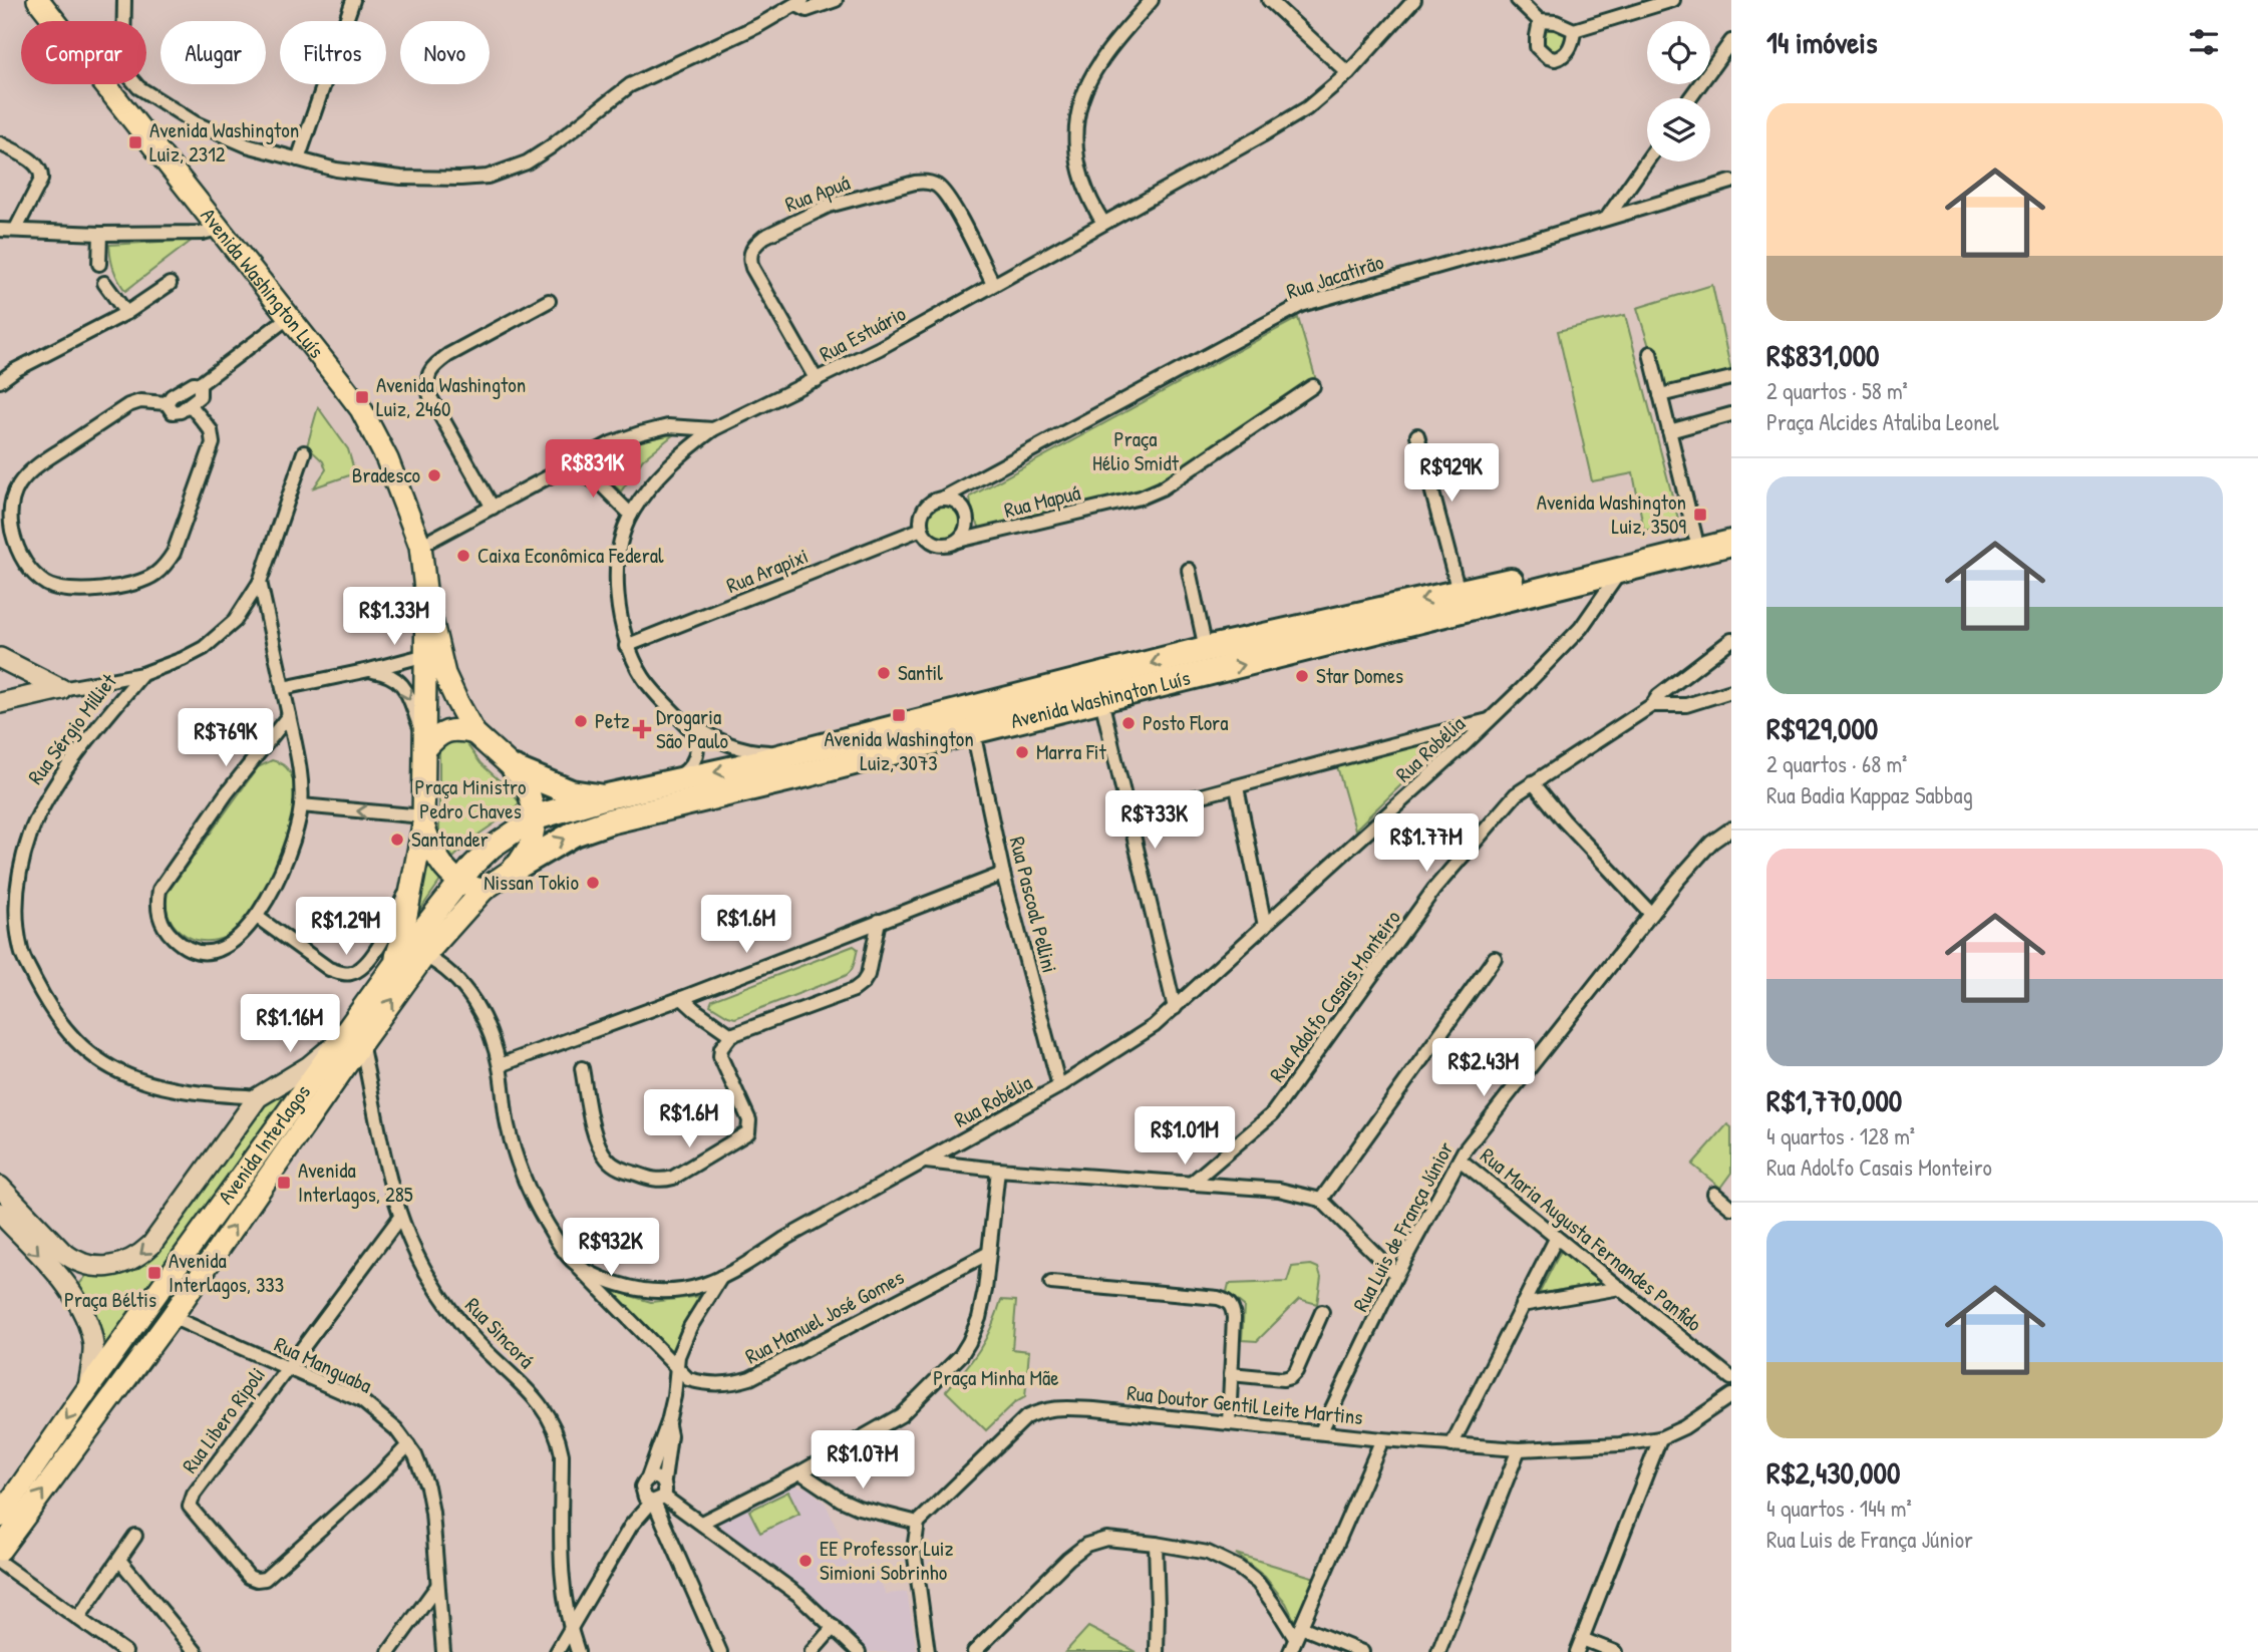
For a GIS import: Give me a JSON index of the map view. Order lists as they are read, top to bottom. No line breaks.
{"streets":{"highway":["Avenida Washington Luís","Avenida Interlagos"],"street":["Rua Apuá","Rua Jacatirão","Rua Estuário","Rua Mapuá","Rua Arapixi","Rua Sérgio Milliet","Rua Robélia","Rua Pascoal Pellini","Rua Adolfo Casais Monteiro","Rua Luis de França Júnior","Rua Maria Augusta Fernandes Panfido","Rua Manuel José Gomes","Rua Sincorá","Rua Manguaba","Rua Doutor Gentil Leite Martins","Rua Libero Ripoli"]},"crossings":[["Rua Apuá","Rua Estuário"],["Rua Jacatirão","Rua Mapuá"],["Rua Jacatirão","Rua Arapixi"],["Avenida Washington Luís","Rua Estuário"],["Avenida Washington Luís","Rua Robélia"],["Avenida Washington Luís","Rua Pascoal Pellini"],["Avenida Washington Luís","Avenida Interlagos"],["Rua Mapuá","Rua Arapixi"],["Rua Robélia","Rua Pascoal Pellini"],["Rua Robélia","Avenida Interlagos"],["Rua Robélia","Rua Manuel José Gomes"],["Avenida Interlagos","Rua Sincorá"],["Avenida Interlagos","Rua Manguaba"],["Rua Luis de França Júnior","Rua Maria Augusta Fernandes Panfido"],["Rua Luis de França Júnior","Rua Doutor Gentil Leite Martins"],["Rua Sincorá","Rua Libero Ripoli"],["Rua Manguaba","Rua Libero Ripoli"]],"parks":["Praça Hélio Smidt","Praça Ministro Pedro Chaves","Praça Béltis","Praça Minha Mãe"],"places":{"transit":["Avenida Washington Luiz, 2312","Avenida Washington Luiz, 2460","Avenida Washington Luiz, 3509","Avenida Washington Luiz, 3073","Avenida Interlagos, 285","Avenida Interlagos, 333"],"other":["Bradesco","Caixa Econômica Federal","Santil","Star Domes","Petz","Posto Flora","Marra Fit","Santander","Nissan Tokio","EE Professor Luiz Simioni Sobrinho"],"health":["Drogaria São Paulo"]},"page":{"heading":"14 imóveis","chip":["Comprar","Alugar","Filtros","Novo"],"list":[{"name":"R$831,000","note":"2 quartos · 58 m² · Praça Alcides Ataliba Leonel"},{"name":"R$929,000","note":"2 quartos · 68 m² · Rua Badia Kappaz Sabbag"},{"name":"R$1,770,000","note":"4 quartos · 128 m² · Rua Adolfo Casais Monteiro"},{"name":"R$2,430,000","note":"4 quartos · 144 m² · Rua Luis de França Júnior"}],"price":["R$831K","R$929K","R$1.33M","R$769K","R$733K","R$1.77M","R$1.6M","R$1.29M","R$1.16M","R$2.43M","R$1.6M","R$1.01M","R$932K","R$1.07M"]}}
